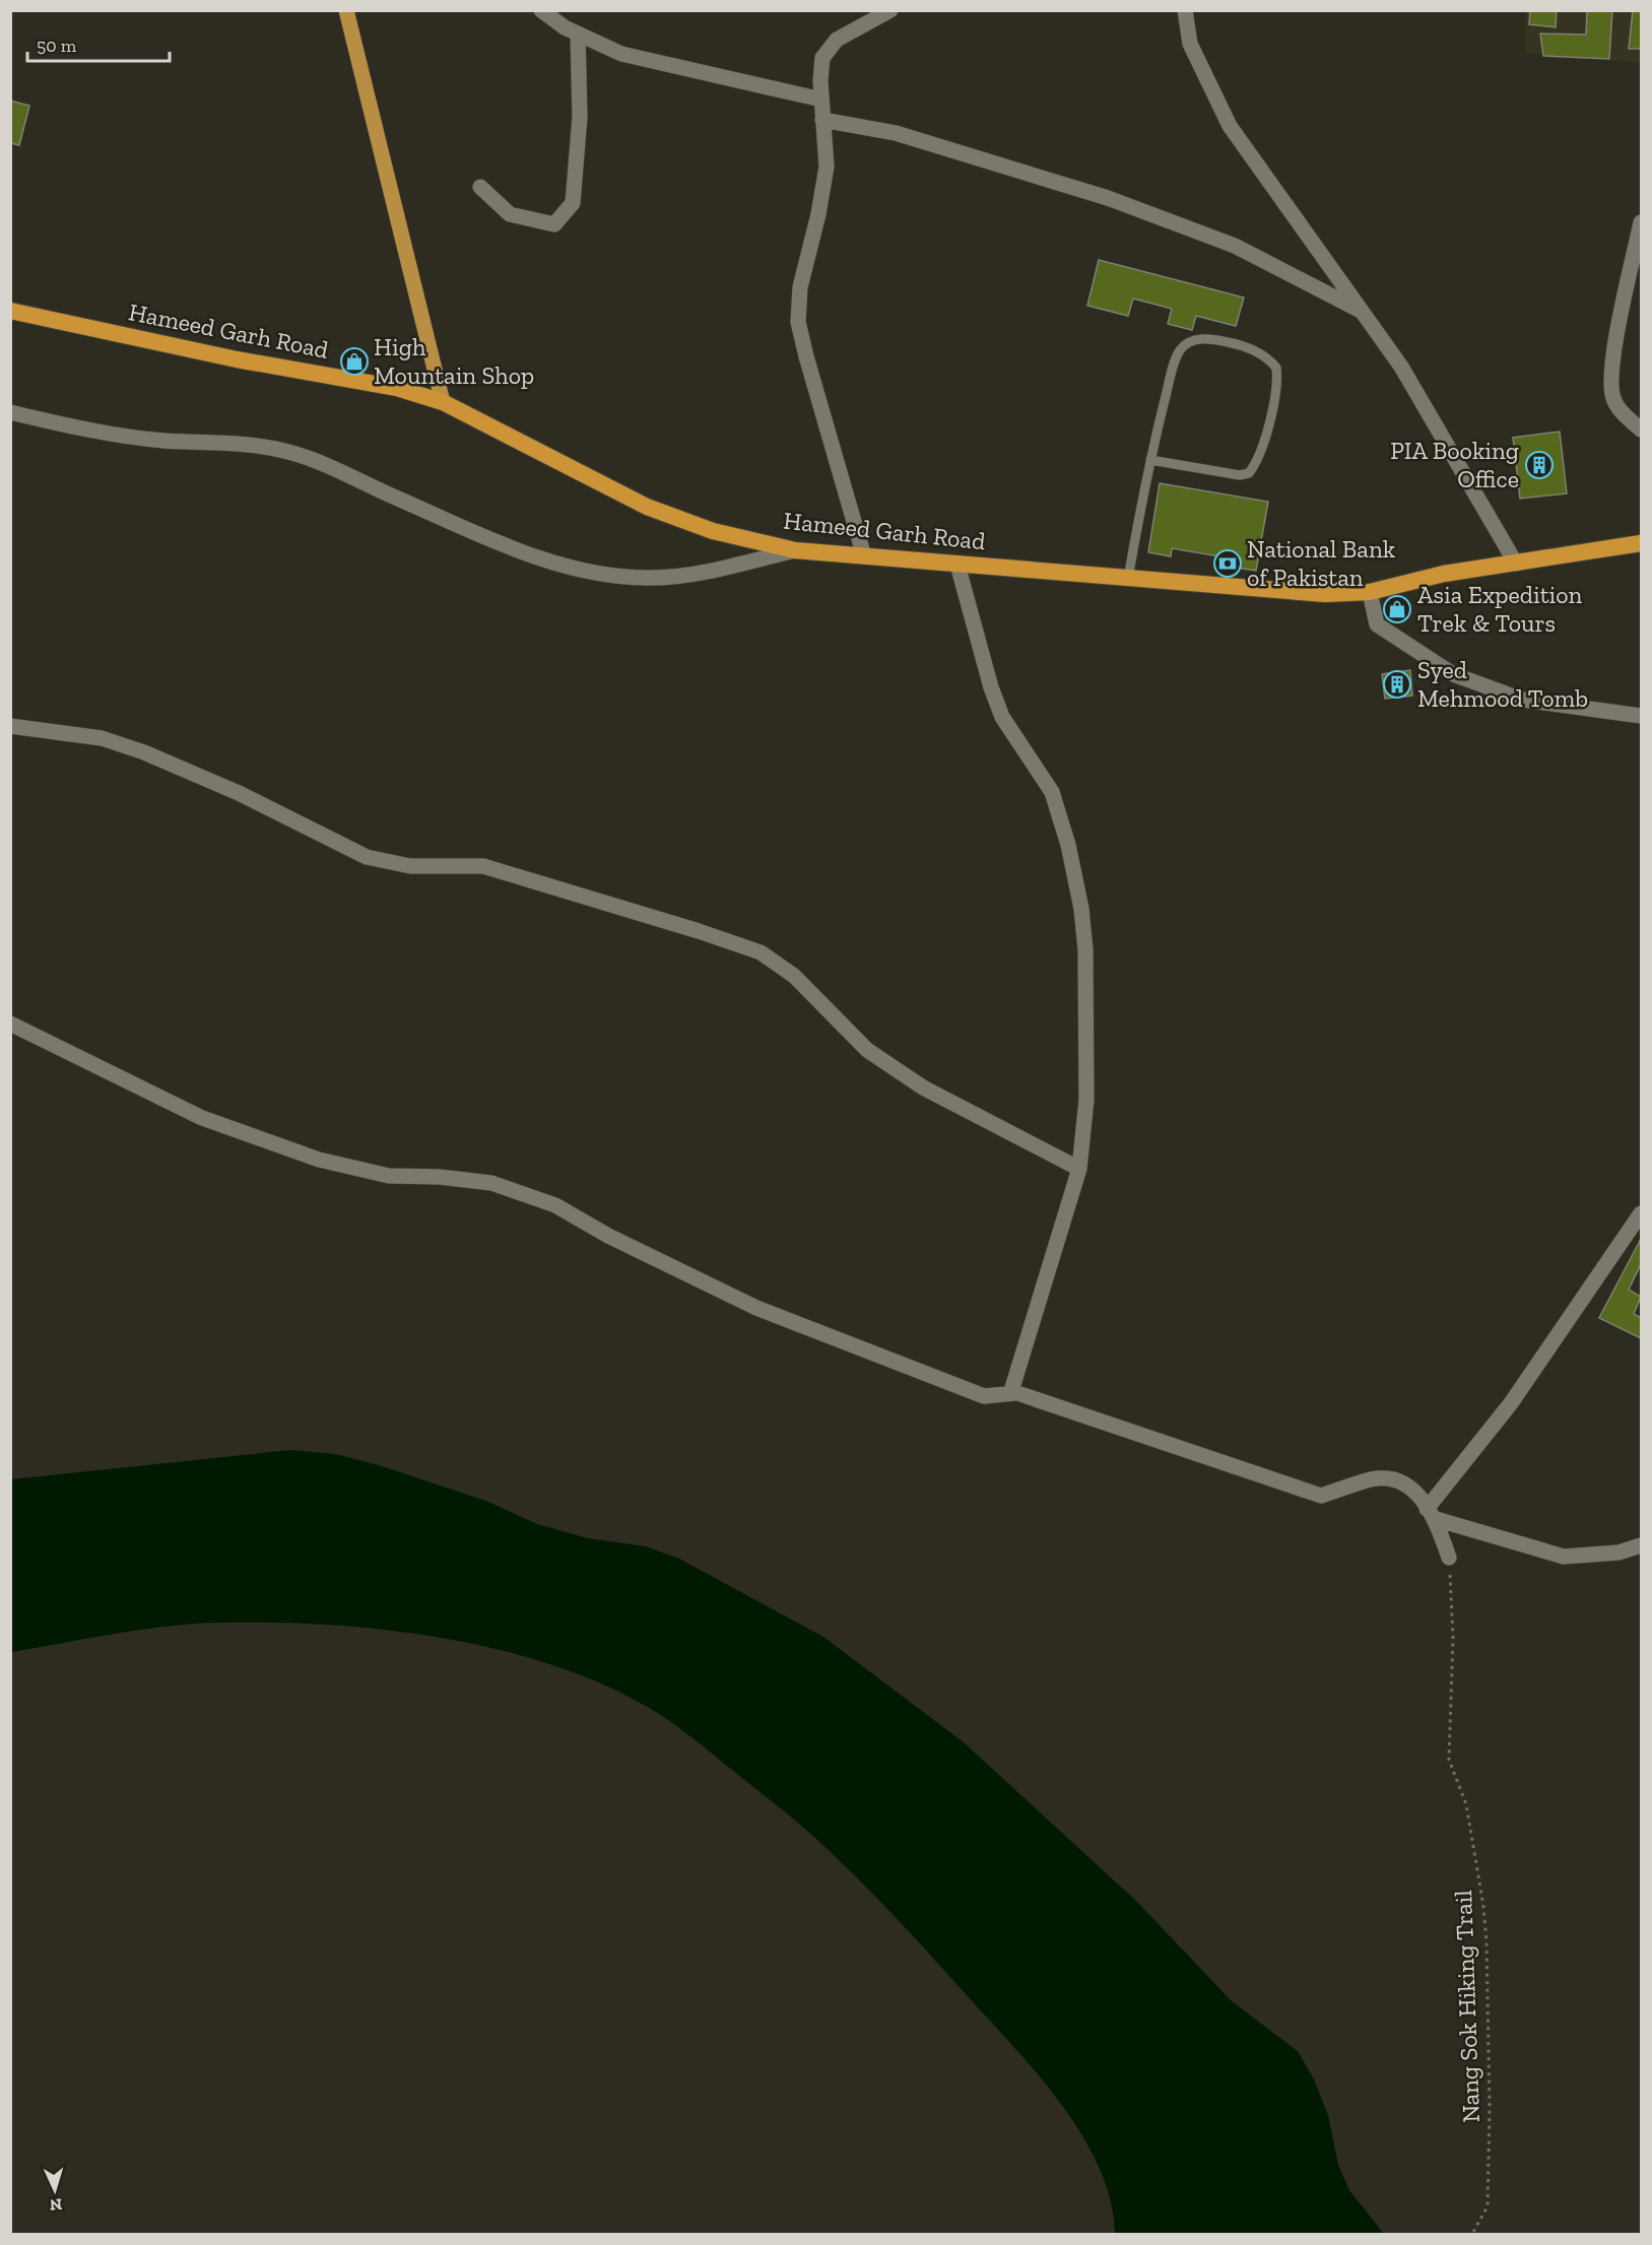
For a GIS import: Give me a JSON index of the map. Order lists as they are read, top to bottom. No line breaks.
{"streets":{"highway":["Hameed Garh Road"],"path":["Nang Sok Hiking Trail"]},"places":{"shop":["High Mountain Shop","Asia Expedition Trek & Tours"],"building":["PIA Booking Office","Syed Mehmood Tomb"],"bank":["National Bank of Pakistan"]},"scale_bar":"50 m","north":"bottom"}
